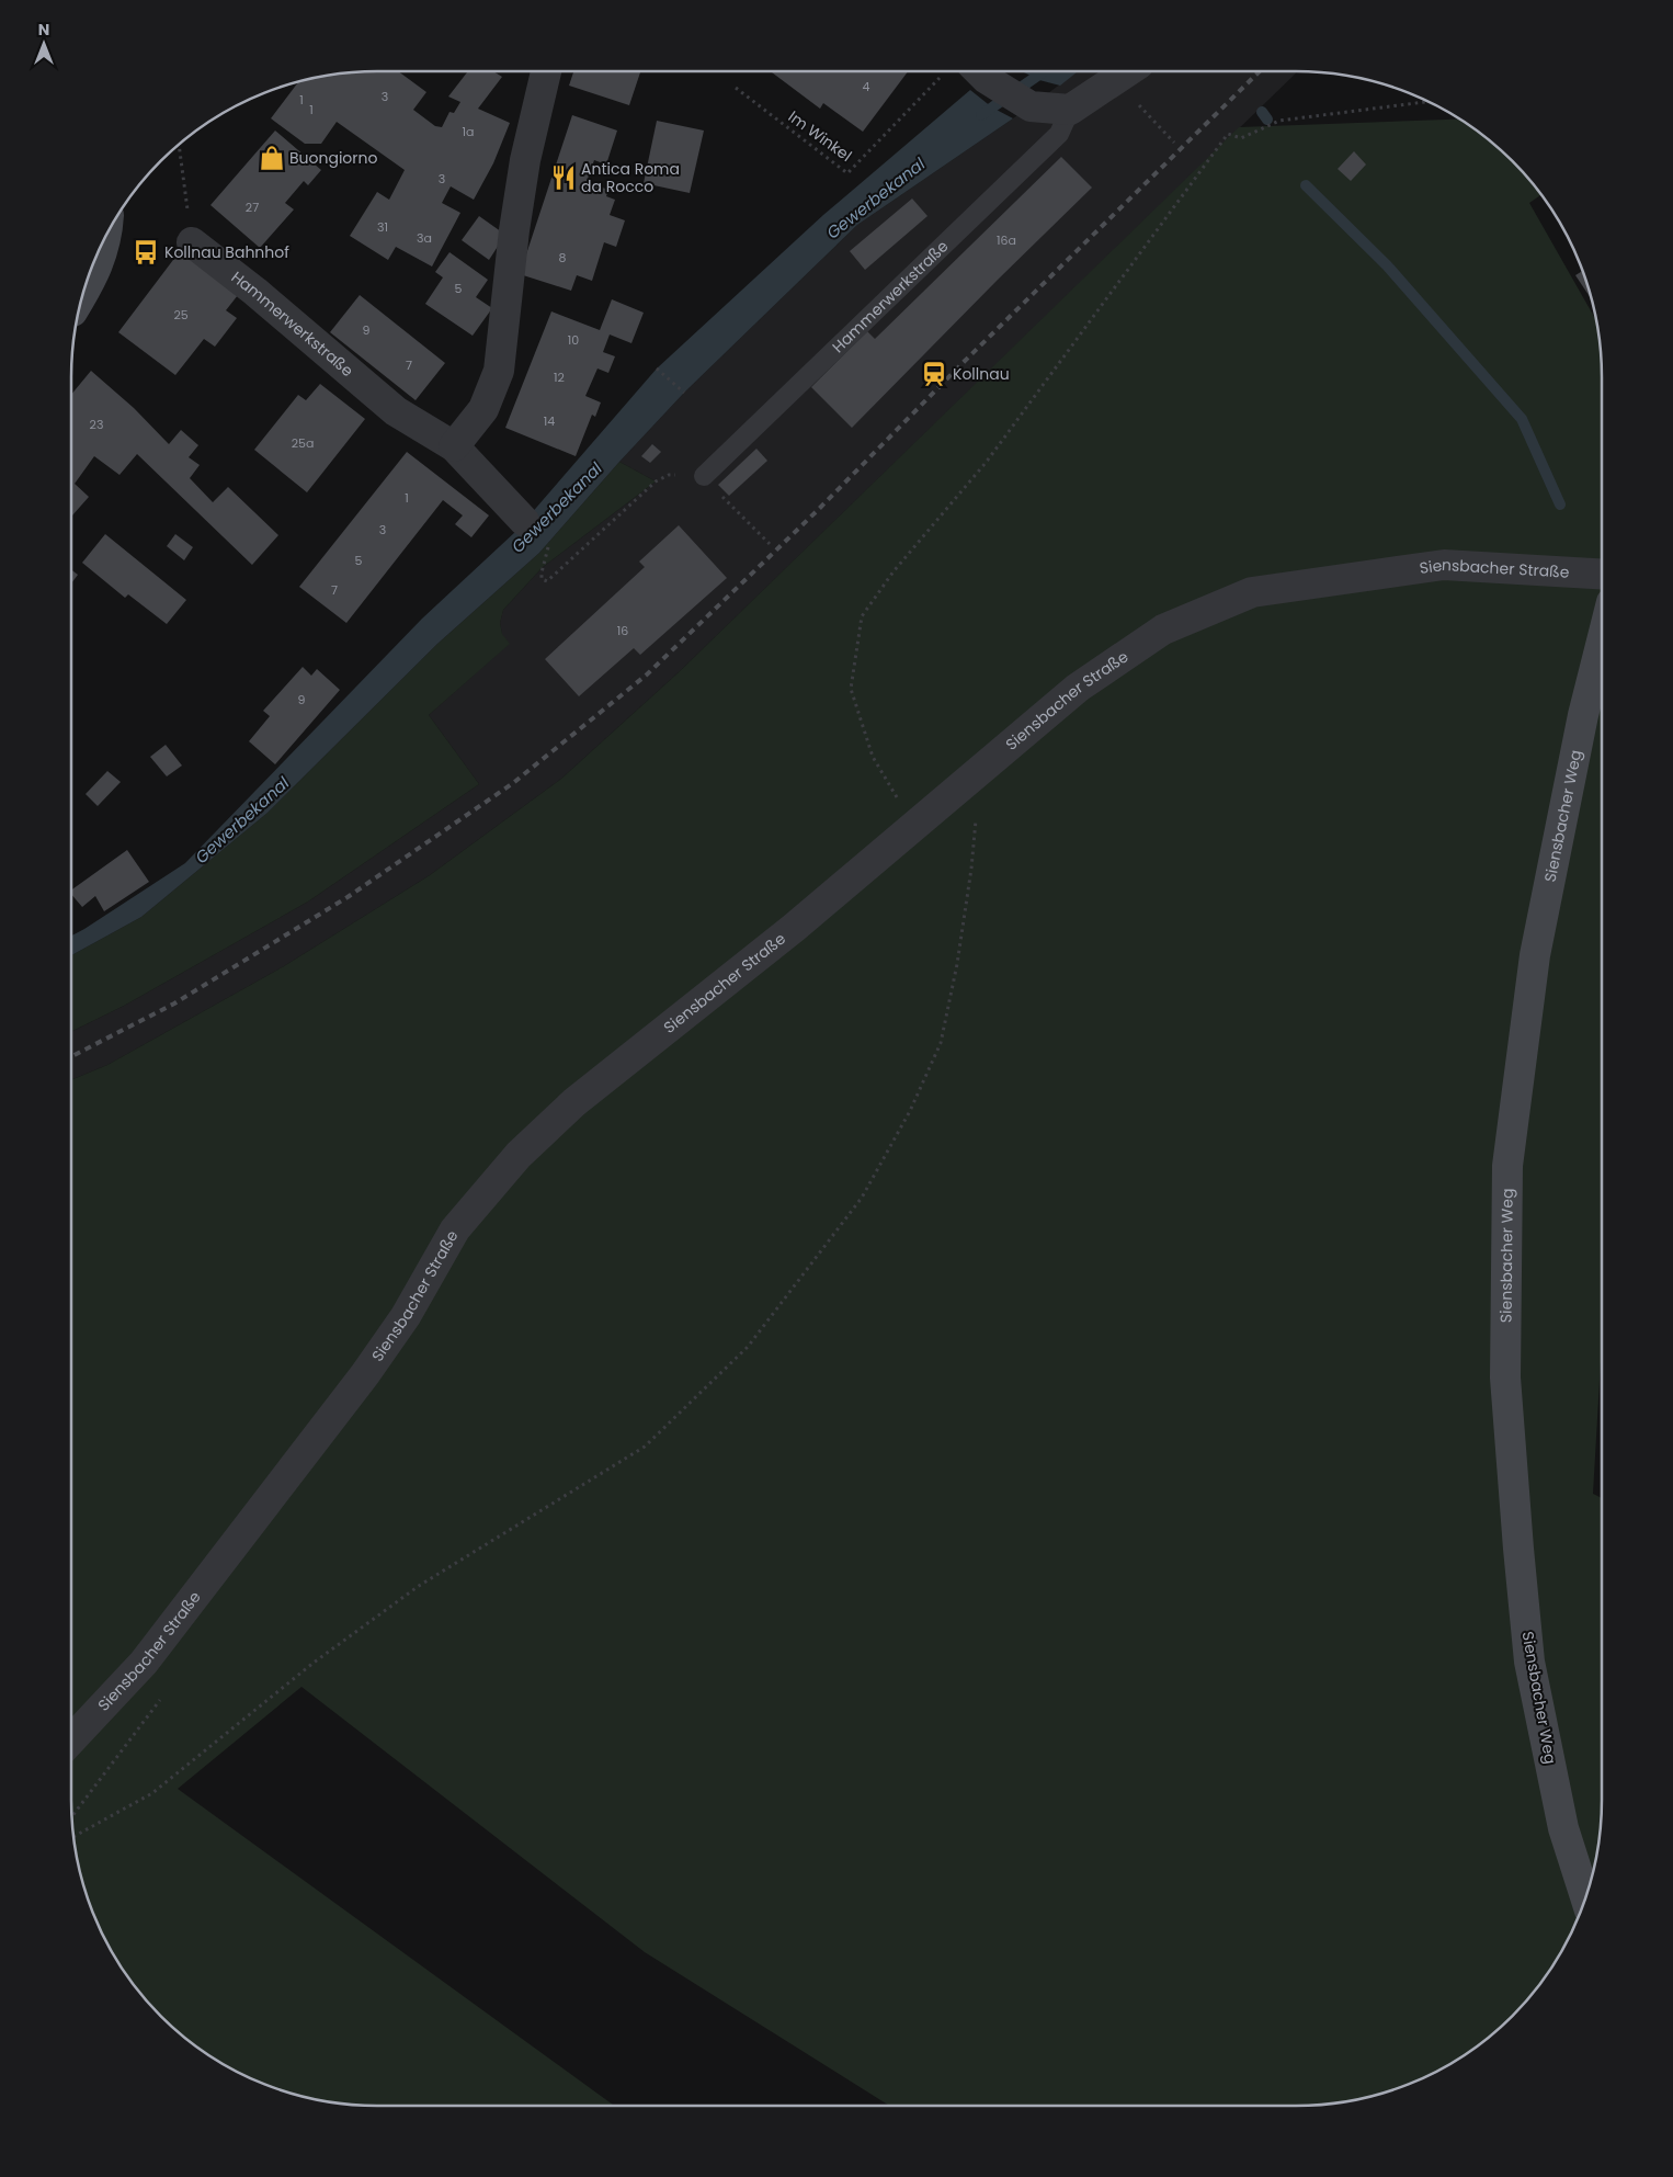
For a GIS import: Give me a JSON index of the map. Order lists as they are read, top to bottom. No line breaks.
{"streets":{"street":["Hammerwerkstraße","Siensbacher Straße","Siensbacher Weg"],"path":["Im Winkel"]},"water":["Gewerbekanal"],"places":{"shop":["Buongiorno"],"restaurant":["Antica Roma da Rocco"],"bus stop":["Kollnau Bahnhof"],"station":["Kollnau"]},"house_numbers":["4","3","1","1","1a","3","27","31","3a","16a","8","5","25","9","10","7","12","14","23","25a","1","3","5","7","16","9"],"north":"top"}
